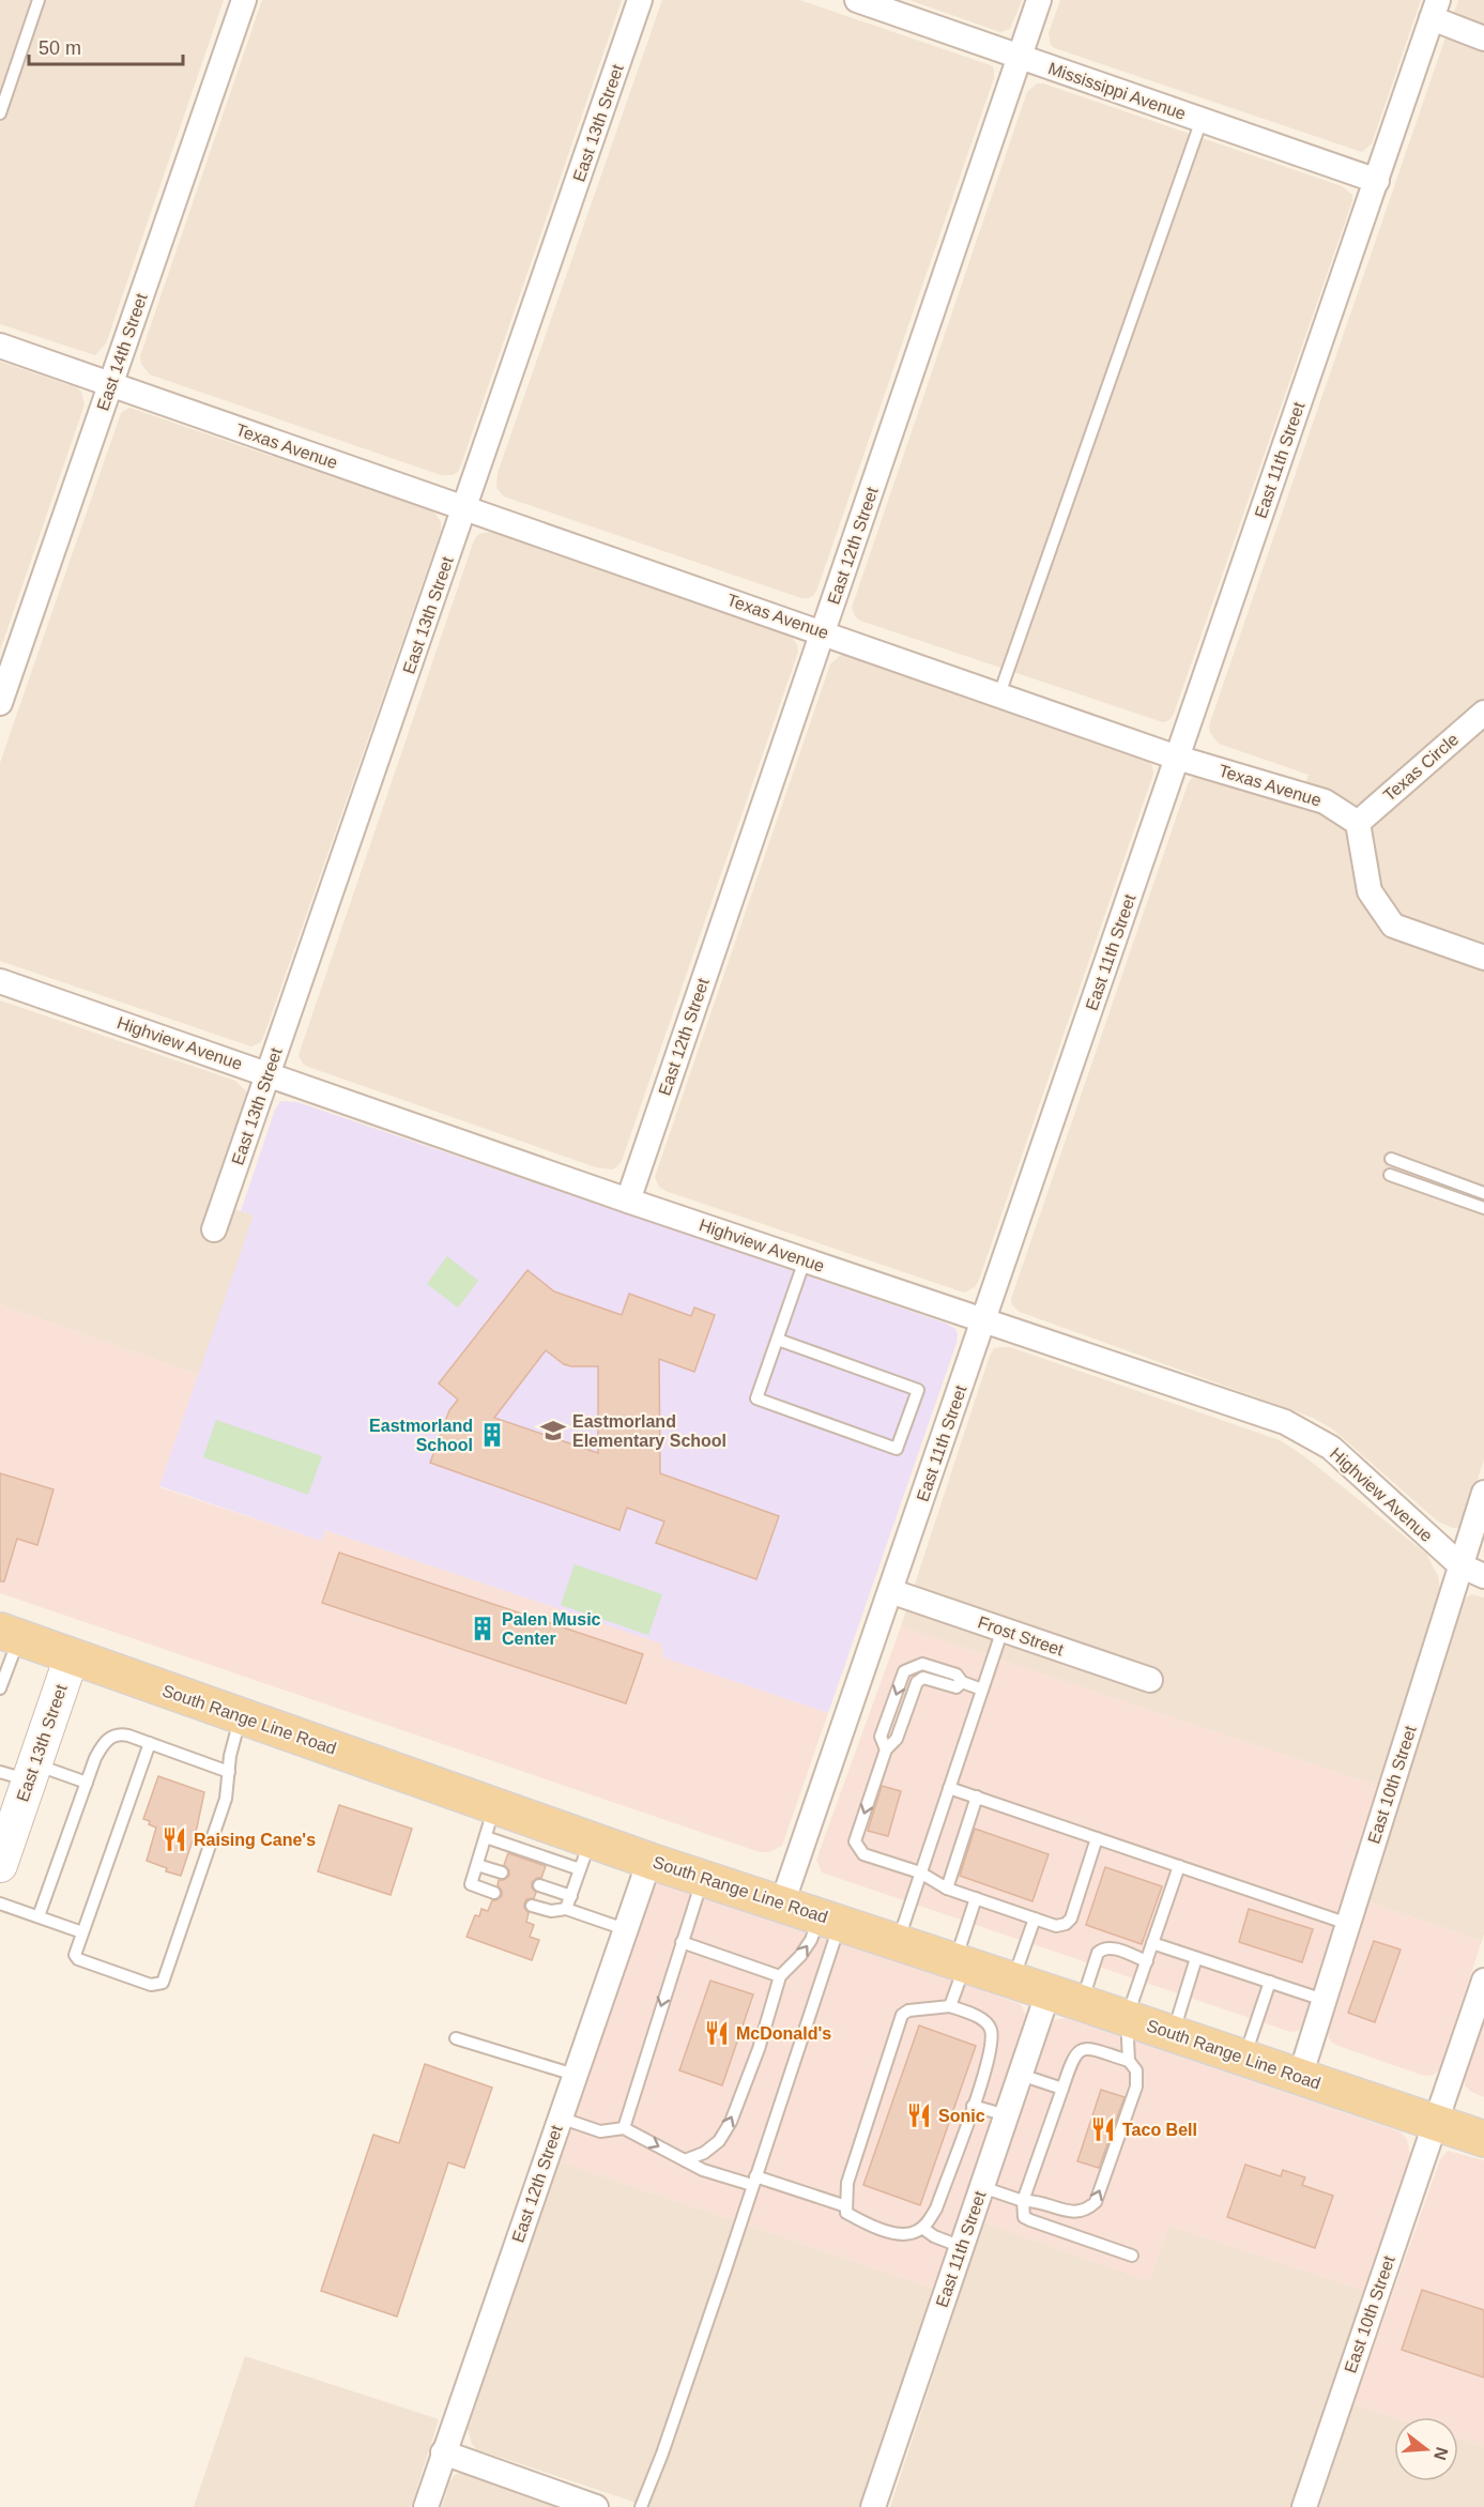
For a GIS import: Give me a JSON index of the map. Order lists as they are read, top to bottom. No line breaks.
{"streets":{"main road":["South Range Line Road"],"street":["Mississippi Avenue","East 13th Street","East 14th Street","Texas Avenue","East 11th Street","East 12th Street","Texas Circle","Highview Avenue","Frost Street","East 10th Street"]},"crossings":[["Mississippi Avenue","East 11th Street"],["Mississippi Avenue","East 12th Street"],["East 13th Street","Texas Avenue"],["East 13th Street","Highview Avenue"],["East 13th Street","South Range Line Road"],["East 14th Street","Texas Avenue"],["Texas Avenue","East 11th Street"],["Texas Avenue","East 12th Street"],["Texas Avenue","Texas Circle"],["East 11th Street","Highview Avenue"],["East 11th Street","Frost Street"],["East 11th Street","South Range Line Road"],["East 12th Street","Highview Avenue"],["East 12th Street","South Range Line Road"],["Highview Avenue","East 10th Street"],["South Range Line Road","East 10th Street"]],"places":{"school or university":["Eastmorland Elementary School"],"building":["Eastmorland School","Palen Music Center"],"restaurant":["Raising Cane's","McDonald's","Sonic","Taco Bell"]},"scale_bar":"50 m","north":"right"}
